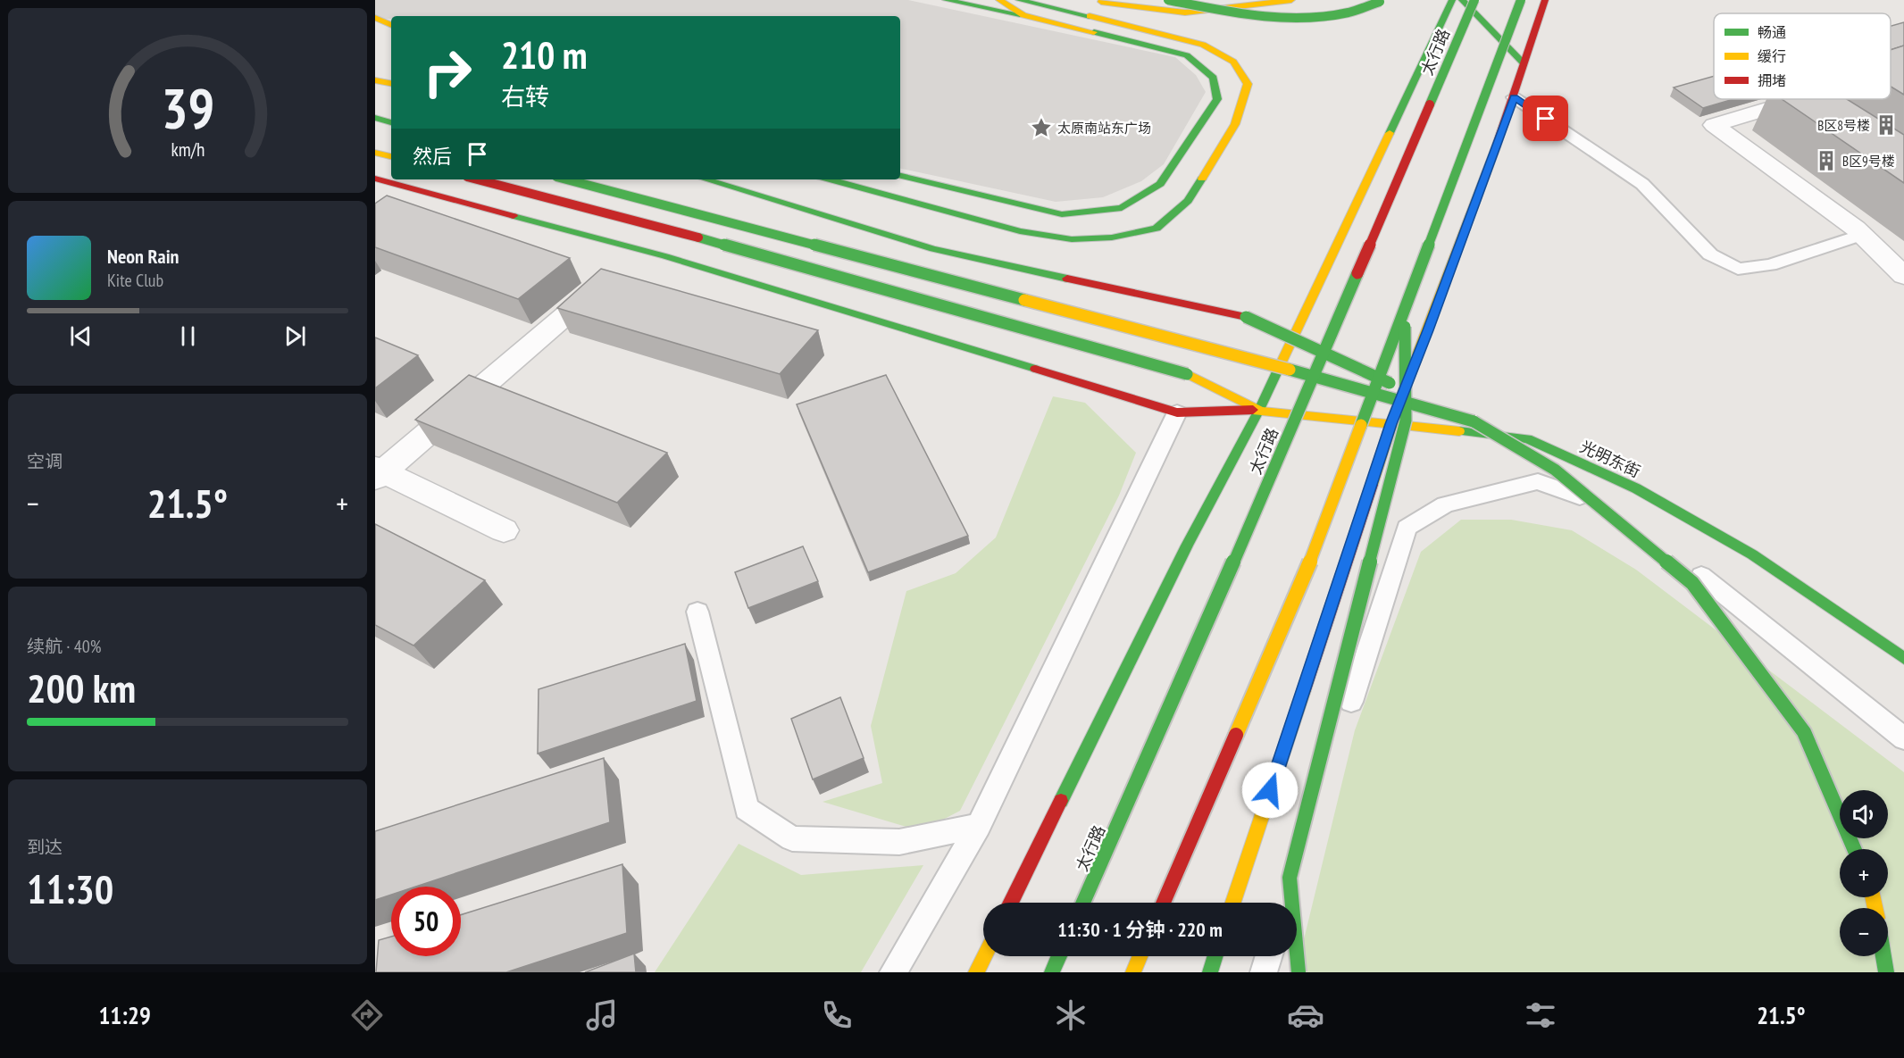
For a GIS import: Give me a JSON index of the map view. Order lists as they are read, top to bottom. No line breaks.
{"streets":{"main road":["太行路","光明东街"]},"places":{"building":["B区8号楼","B区9号楼"],"place":["太原南站东广场"]},"legend":["畅通","缓行","拥堵"],"page":{"turn":["210 m","右转"],"then":"然后","song":["Neon Rain","Kite Club"],"tile":["空调",["续航 · 40%","200 km"],["到达","11:30"]],"heat":["−","21.5°","+"],"map_buttons":["+","−"],"limit":"50","trip":"11:30 · 1 分钟 · 220 m","tabs":["11:29","21.5°"],"gauge":["39","km/h"]}}
